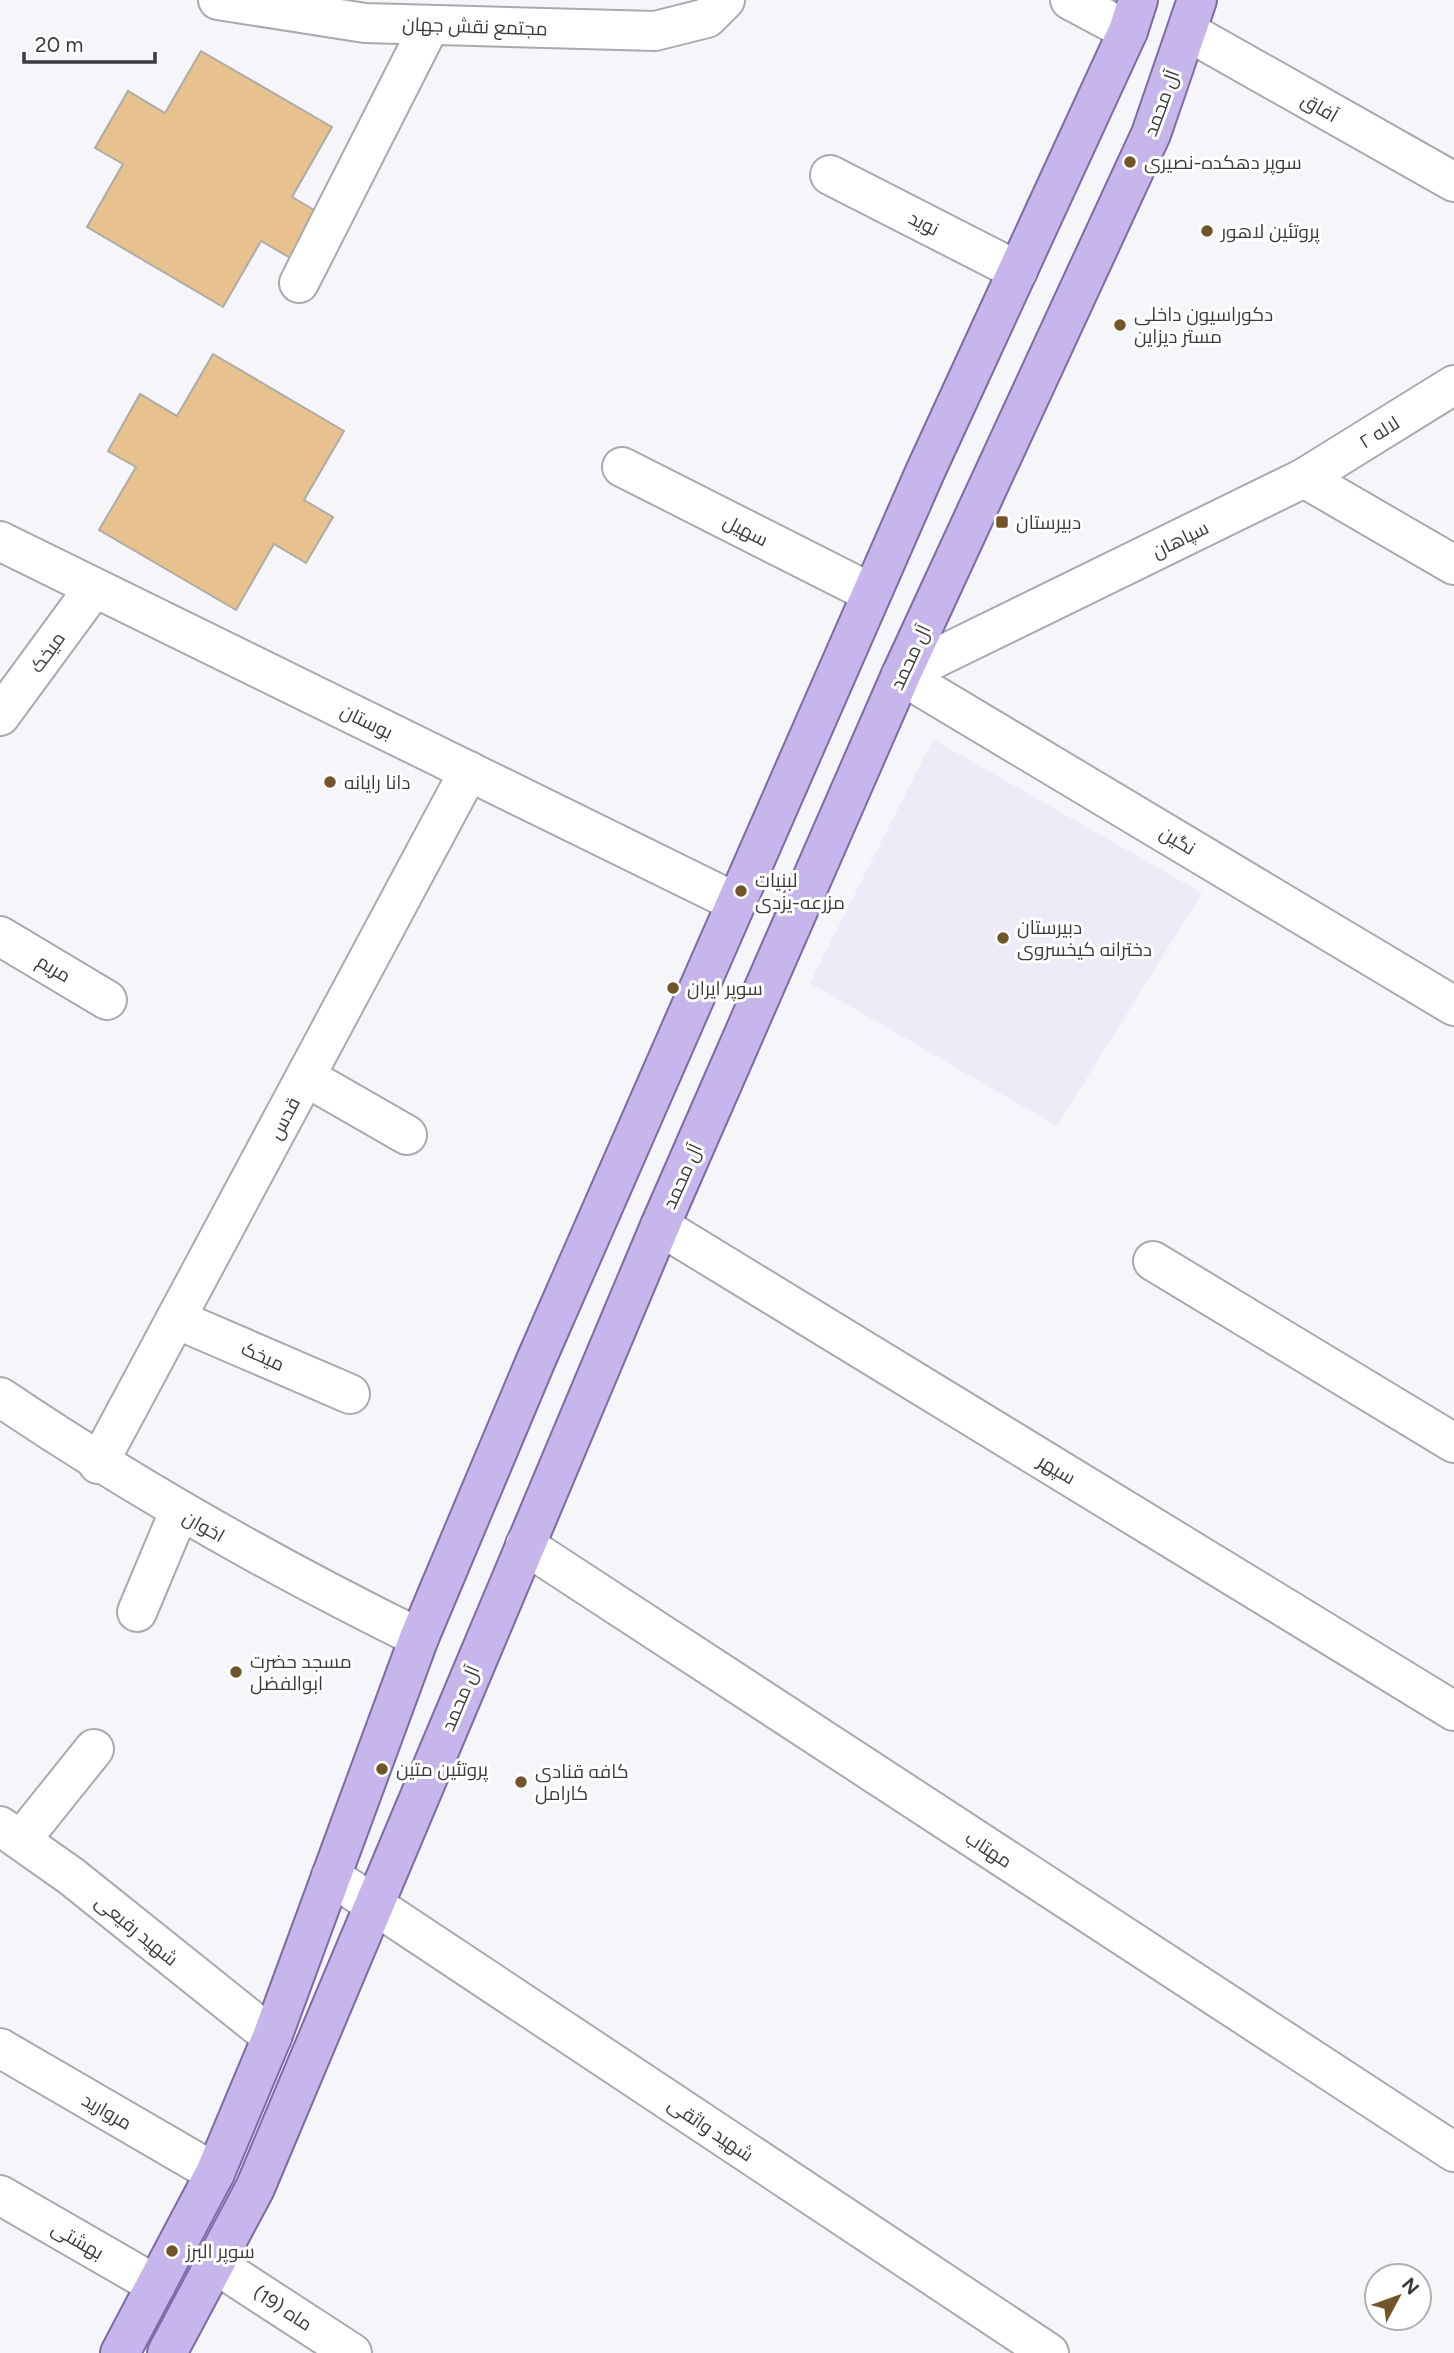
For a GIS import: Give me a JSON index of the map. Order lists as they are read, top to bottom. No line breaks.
{"streets":{"main road":["آل محمد"],"street":["مجتمع نقش جهان","آفاق","نوید","لاله ۲","سهیل","سپاهان","میخک","بوستان","نگین","مریم","قدس","سپهر","اخوان","مهتاب","شهید رفیعی","مروارید","شهید واثقی","بهشتی","ماه (19)"]},"crossings":[["آل محمد","آفاق"],["آل محمد","سپاهان"],["آل محمد","نگین"],["آل محمد","سپهر"],["آل محمد","مهتاب"],["آل محمد","شهید واثقی"],["آل محمد","ماه (19)"],["لاله ۲","سپاهان"],["سپاهان","نگین"],["میخک","بوستان"],["میخک","قدس"],["بوستان","قدس"],["قدس","اخوان"]],"places":{"other":["سوپر دهکده-نصیری","پروتئین لاهور","دکوراسیون داخلی مستر دیزاین","دانا رایانه","لبنیات مزرعه-یزدی","دبیرستان دخترانه کیخسروی","سوپر ایران","مسجد حضرت ابوالفضل","پروتئین متین","کافه قنادی کارامل","سوپر البرز"],"transit":["دبیرستان"]},"scale_bar":"20 m","north":"top right"}
